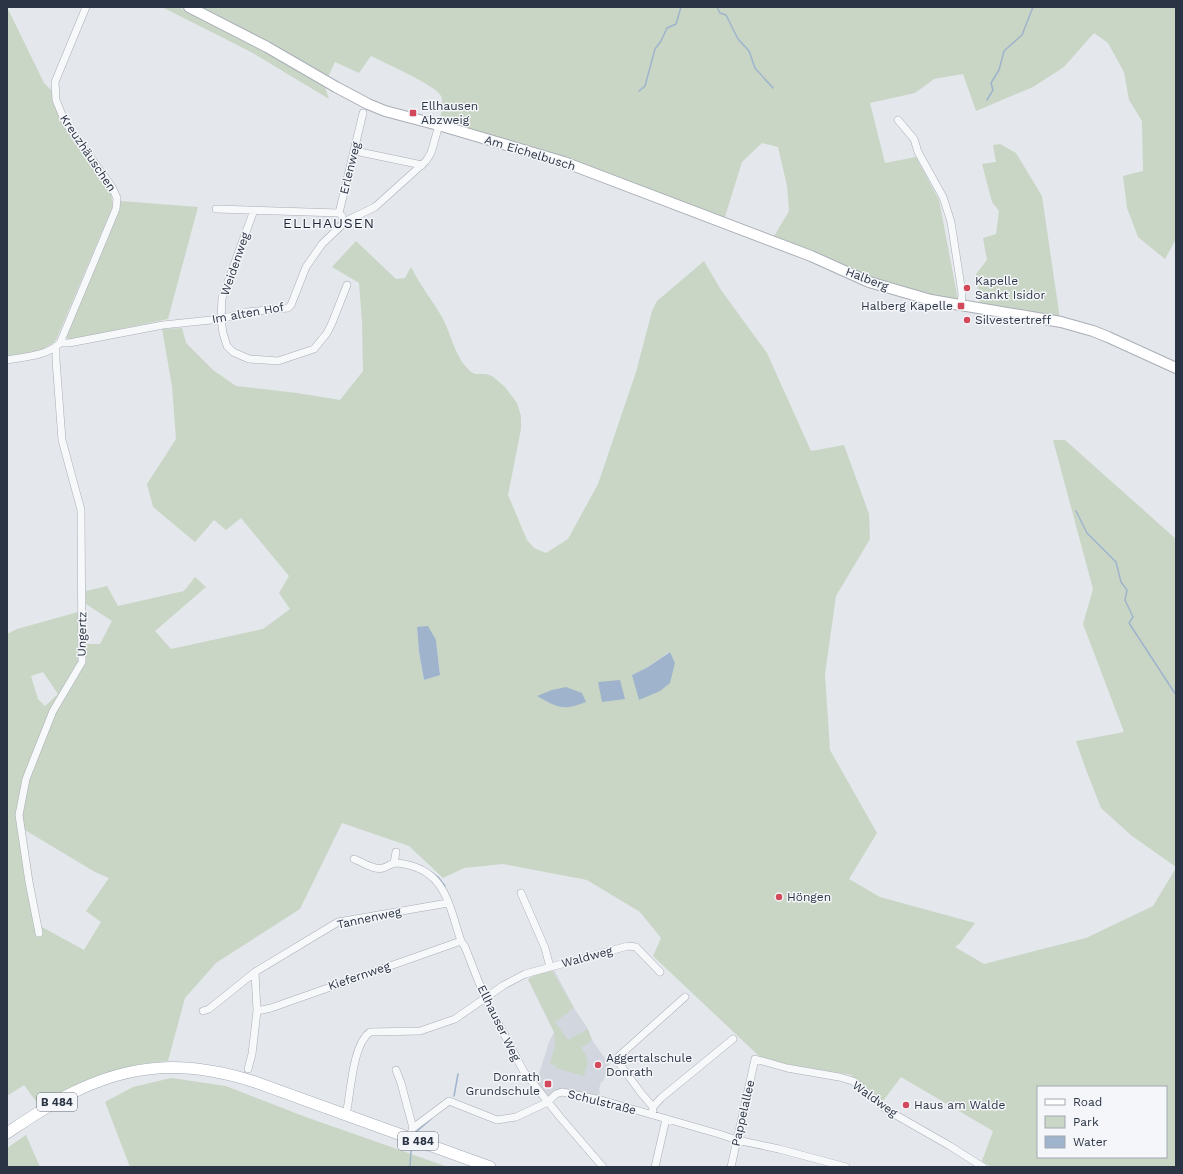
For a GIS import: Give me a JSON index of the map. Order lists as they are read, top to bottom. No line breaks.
{"streets":{"main road":["B 484"],"street":["Kreuzhäuschen","Am Eichelbusch","Erlenweg","Weidenweg","Halberg","Im alten Hof","Ungertz","Tannenweg","Waldweg","Kiefernweg","Ellhauser Weg","Schulstraße","Pappelallee"]},"crossings":[["Kreuzhäuschen","Im alten Hof"],["Kreuzhäuschen","Ungertz"],["Am Eichelbusch","Halberg"],["Am Eichelbusch","Im alten Hof"],["Weidenweg","Im alten Hof"],["Im alten Hof","Ungertz"],["Tannenweg","Ellhauser Weg"],["Waldweg","Ellhauser Weg"],["Waldweg","B 484"],["Waldweg","Pappelallee"],["Kiefernweg","Ellhauser Weg"],["Ellhauser Weg","Schulstraße"],["B 484","Schulstraße"],["Schulstraße","Pappelallee"]],"districts":["ELLHAUSEN"],"places":{"transit":["Ellhausen Abzweig","Halberg Kapelle","Donrath Grundschule"],"other":["Kapelle Sankt Isidor","Silvestertreff","Höngen","Aggertalschule Donrath","Haus am Walde"]},"legend":["Road","Park","Water"]}
